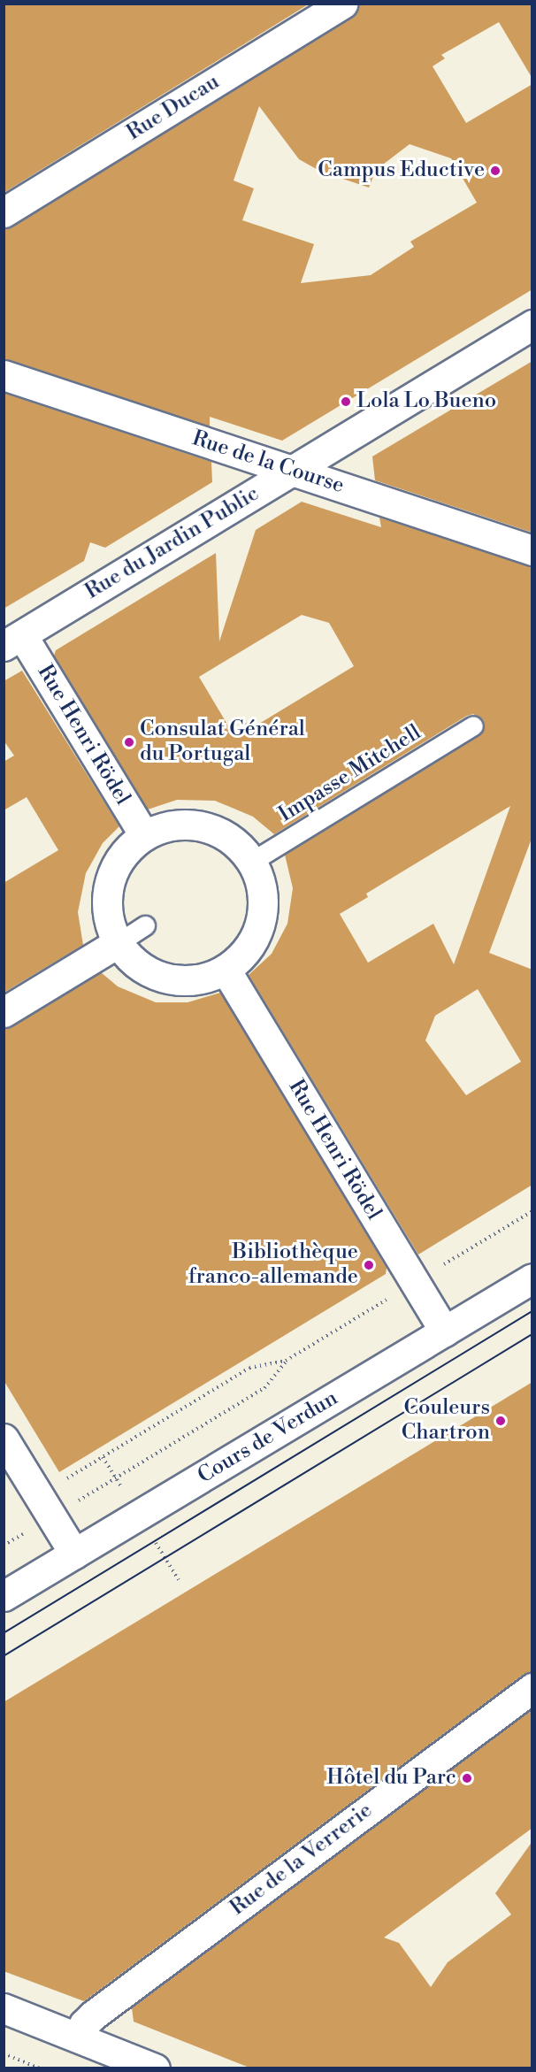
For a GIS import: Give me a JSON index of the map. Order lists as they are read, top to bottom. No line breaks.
{"streets":{"street":["Rue Ducau","Rue de la Course","Rue du Jardin Public","Rue Henri Rödel","Cours de Verdun","Rue de la Verrerie"],"lane":["Impasse Mitchell"]},"crossings":[["Rue de la Course","Rue du Jardin Public"],["Rue du Jardin Public","Rue Henri Rödel"],["Rue Henri Rödel","Impasse Mitchell"],["Rue Henri Rödel","Cours de Verdun"]],"places":["Campus Eductive","Lola Lo Bueno","Consulat Général du Portugal","Bibliothèque franco-allemande","Couleurs Chartron","Hôtel du Parc"]}
